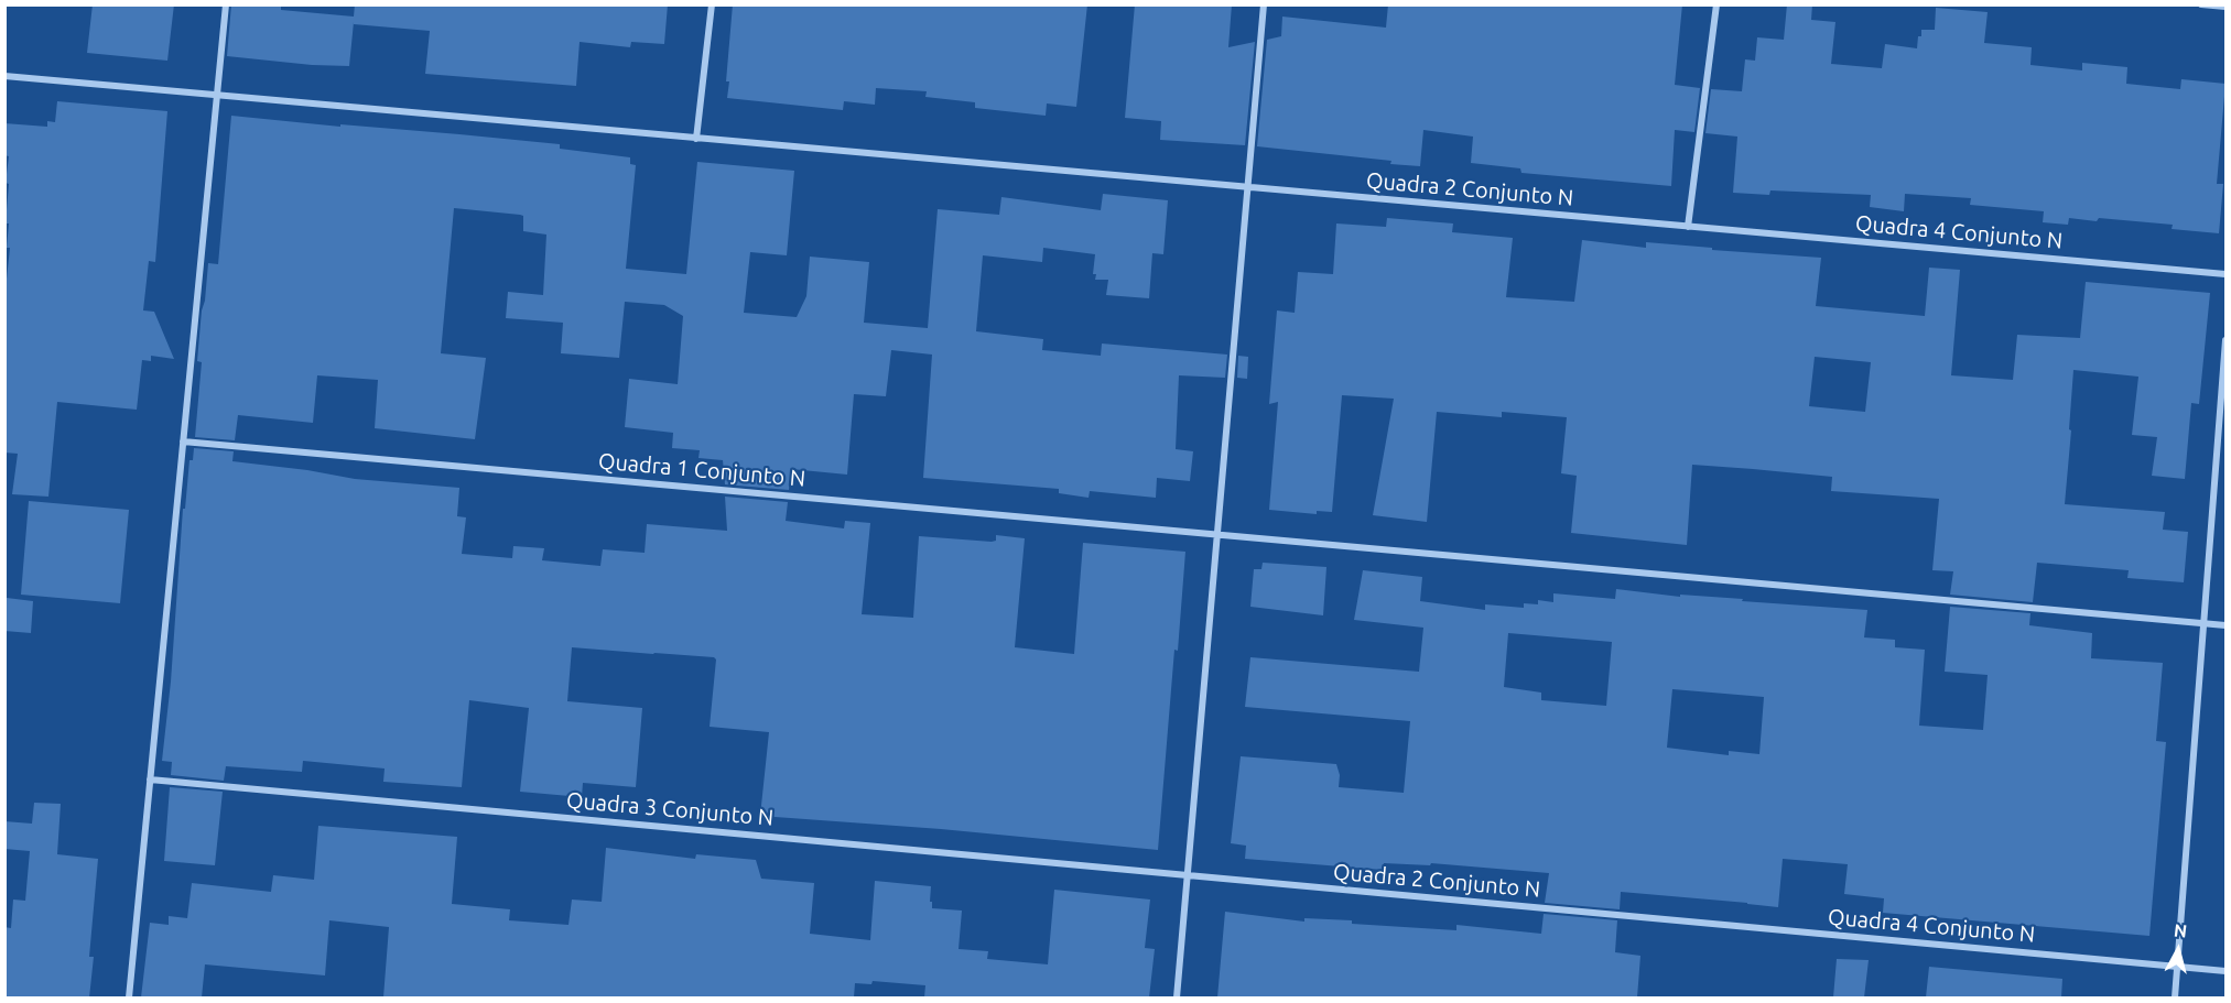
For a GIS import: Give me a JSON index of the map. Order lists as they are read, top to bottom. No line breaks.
{"streets":{"street":["Quadra 2 Conjunto N","Quadra 4 Conjunto N","Quadra 1 Conjunto N","Quadra 3 Conjunto N"]},"crossings":[["Quadra 2 Conjunto N","Quadra 4 Conjunto N"],["Quadra 2 Conjunto N","Quadra 3 Conjunto N"]],"north":"top"}
